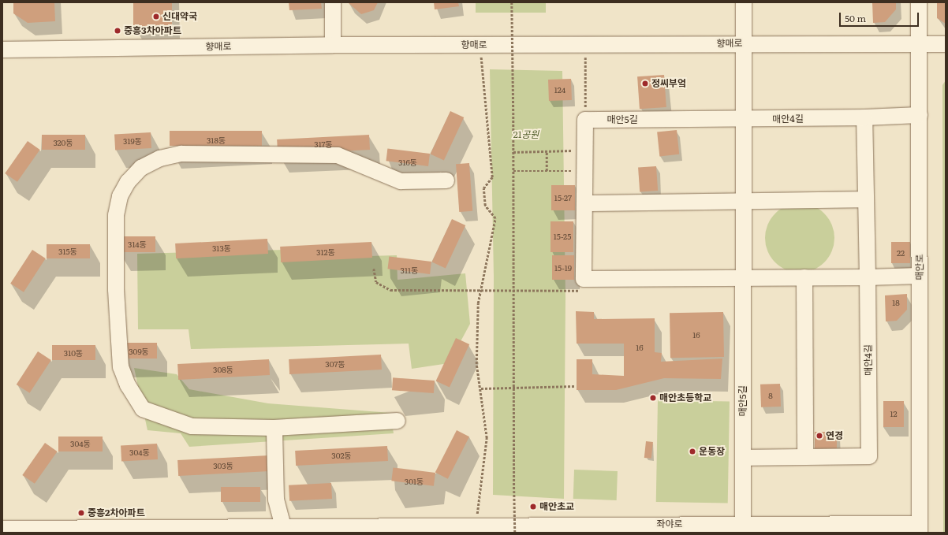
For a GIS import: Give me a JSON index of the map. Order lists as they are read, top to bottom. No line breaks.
{"streets":{"street":["향매로","매안4길","매안5길","매안로","좌야로"]},"crossings":[["향매로","매안5길"],["향매로","매안로"],["매안4길","매안5길"],["매안5길","좌야로"],["매안로","좌야로"]],"parks":["21공원"],"places":["신대약국","중흥3차아파트","정씨부엌","매안초등학교","연경","운동장","매안초교","중흥2차아파트"],"house_numbers":["124","318동","319동","320동","317동","316동","15-27","15-25","314동","313동","315동","312동","22","15-19","311동","18","16","16","309동","310동","307동","308동","8","12","304동","304동","302동","303동","301동"],"scale_bar":"50 m"}
